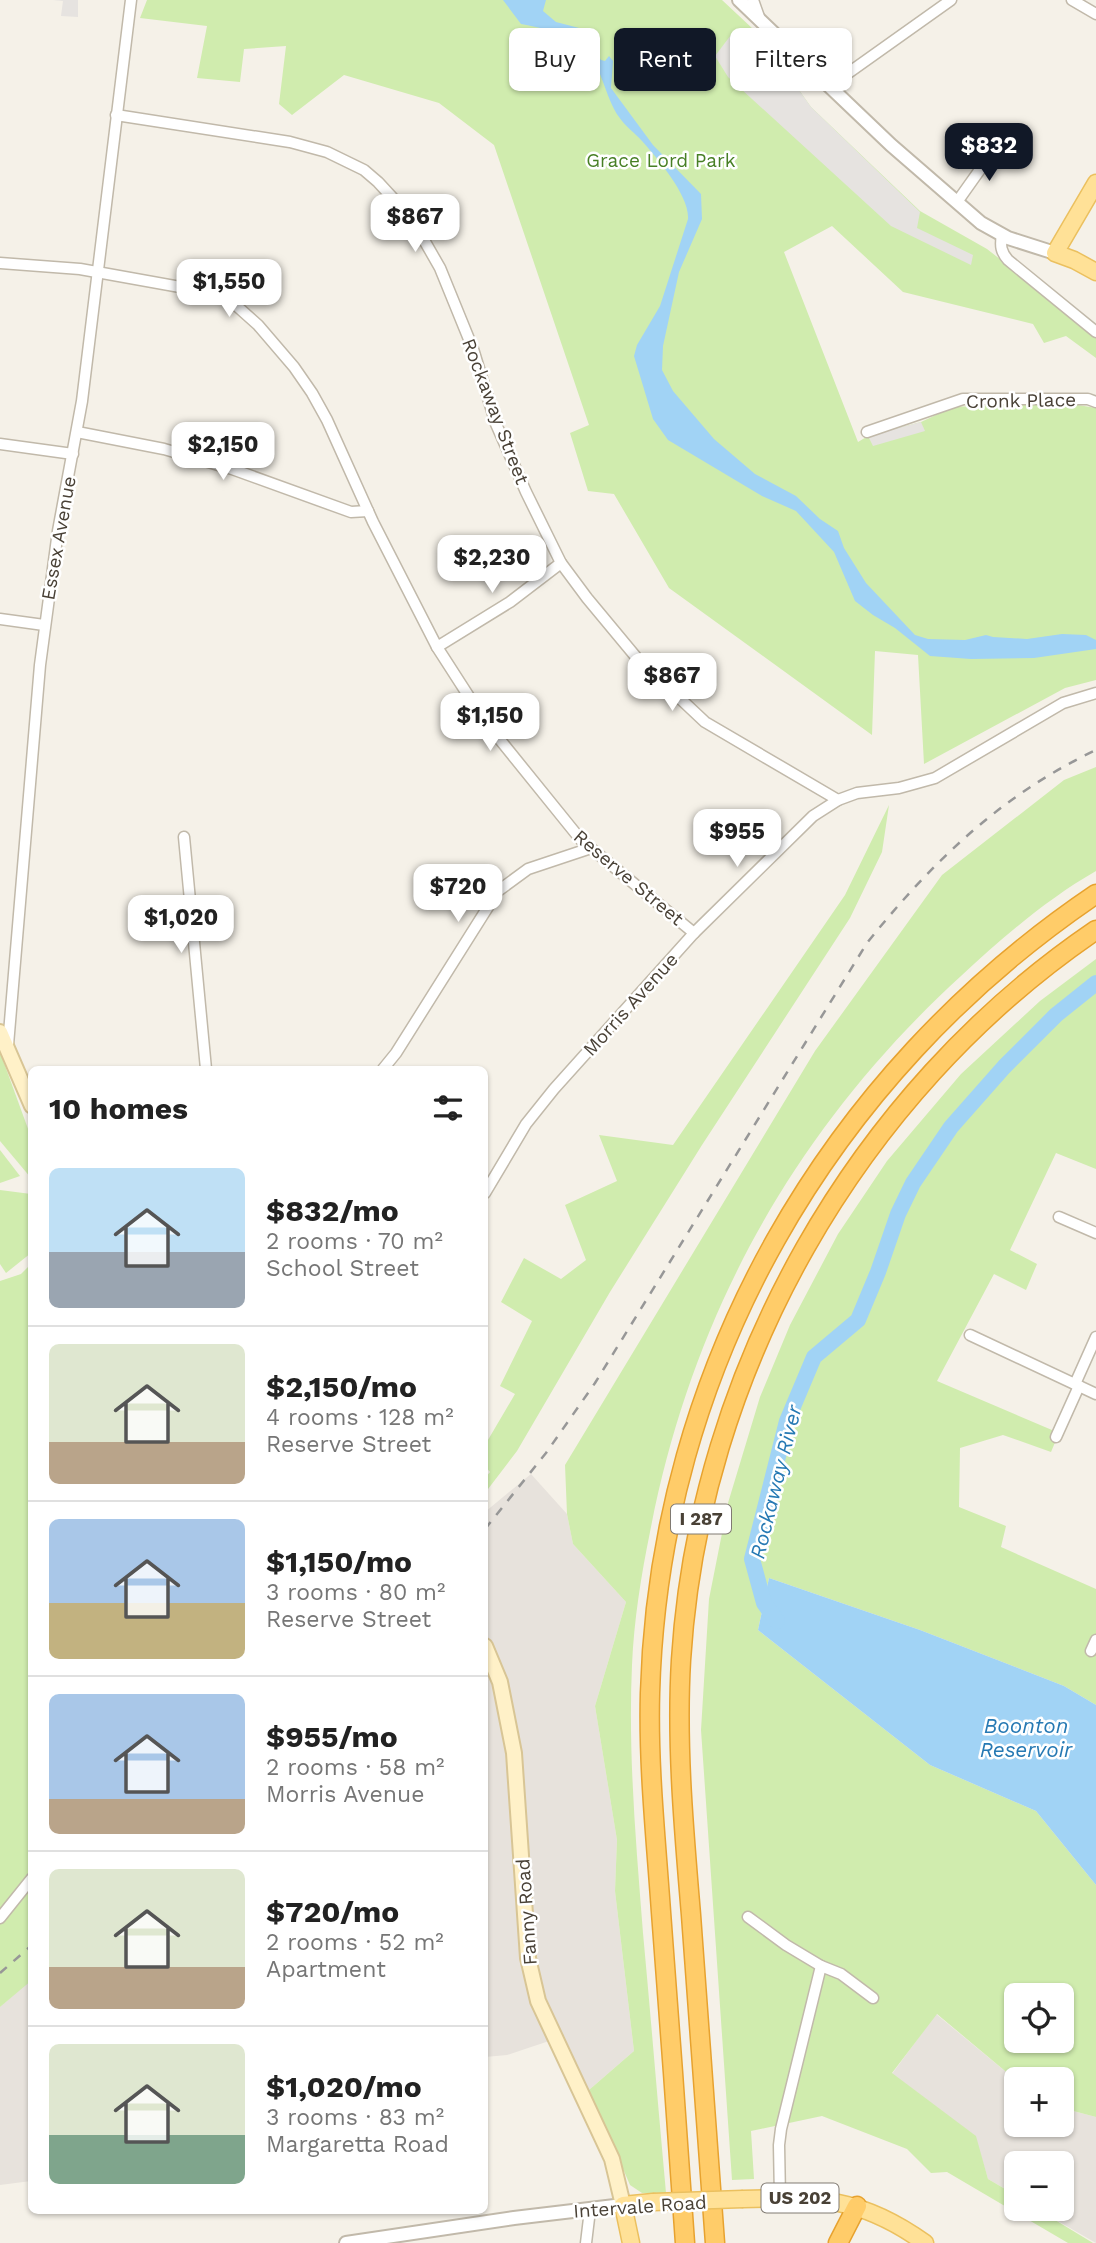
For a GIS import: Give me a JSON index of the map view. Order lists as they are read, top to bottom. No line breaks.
{"streets":{"highway":["I 287"],"main road":["Fanny Road","US 202","Intervale Road"],"street":["Cronk Place","Rockaway Street","Essex Avenue","Reserve Street","Morris Avenue"]},"crossings":[["Rockaway Street","Essex Avenue"],["Rockaway Street","Morris Avenue"],["Essex Avenue","Reserve Street"],["Reserve Street","Morris Avenue"],["Fanny Road","Intervale Road"]],"water":["Rockaway River","Boonton Reservoir"],"parks":["Grace Lord Park"],"page":{"chip":["Buy","Rent","Filters"],"price":["$832","$867","$1,550","$2,150","$2,230","$867","$1,150","$955","$720","$1,020"],"heading":"10 homes","list":[{"name":"$832/mo","note":"2 rooms · 70 m² · School Street"},{"name":"$2,150/mo","note":"4 rooms · 128 m² · Reserve Street"},{"name":"$1,150/mo","note":"3 rooms · 80 m² · Reserve Street"},{"name":"$955/mo","note":"2 rooms · 58 m² · Morris Avenue"},{"name":"$720/mo","note":"2 rooms · 52 m² · Apartment"},{"name":"$1,020/mo","note":"3 rooms · 83 m² · Margaretta Road"}],"map_buttons":["+","−"]}}
